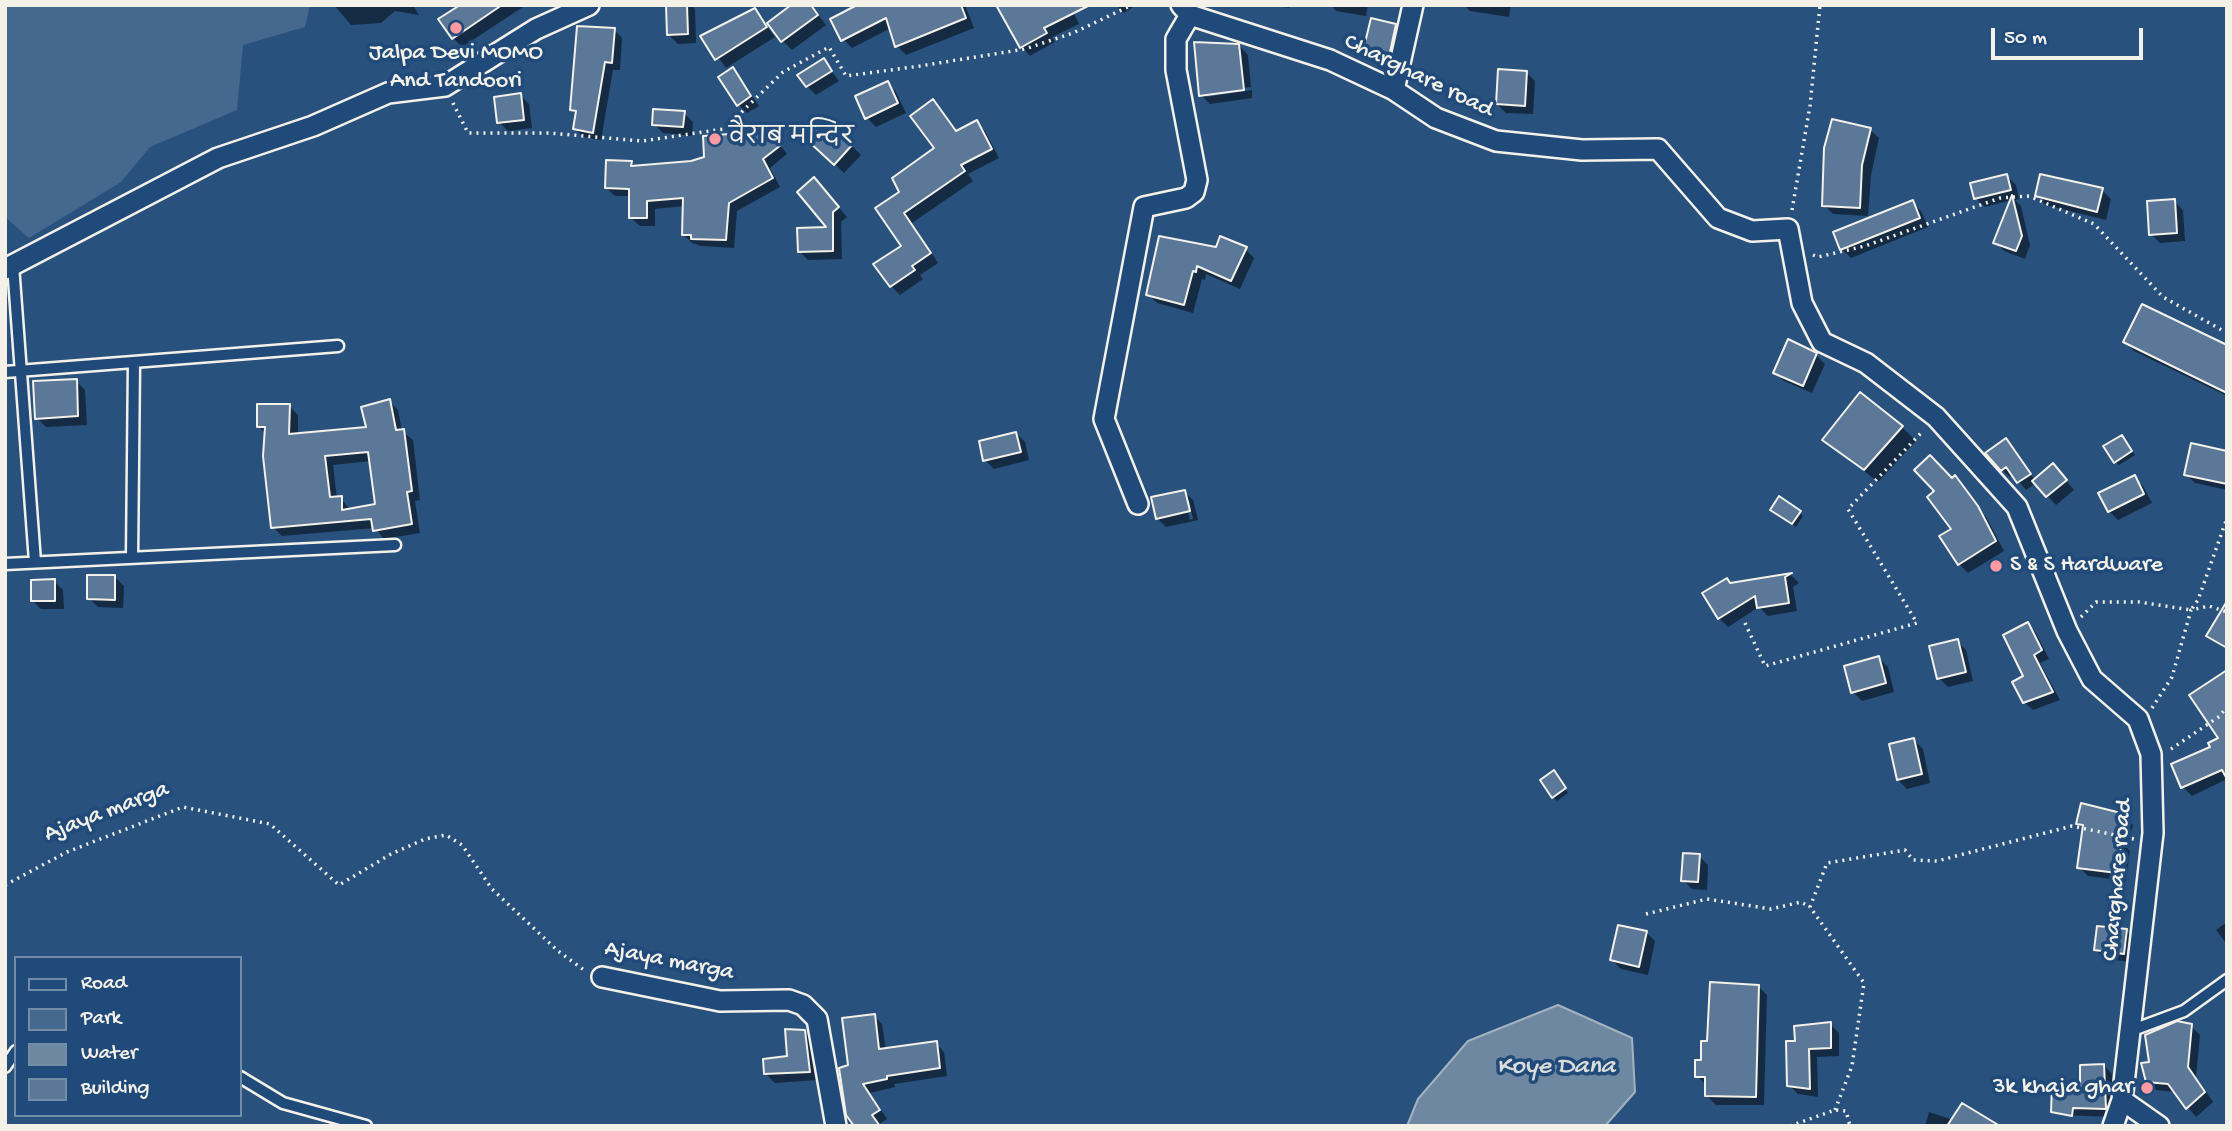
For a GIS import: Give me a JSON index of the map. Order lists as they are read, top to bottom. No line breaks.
{"streets":{"street":["Charghare road","Ajaya marga"]},"water":["Koye Dana"],"places":["Jalpa Devi MOMO And Tandoori","वैराब मन्दिर","S & S Hardware","3k khaja ghar"],"legend":["Road","Park","Water","Building"],"scale_bar":"50 m"}
